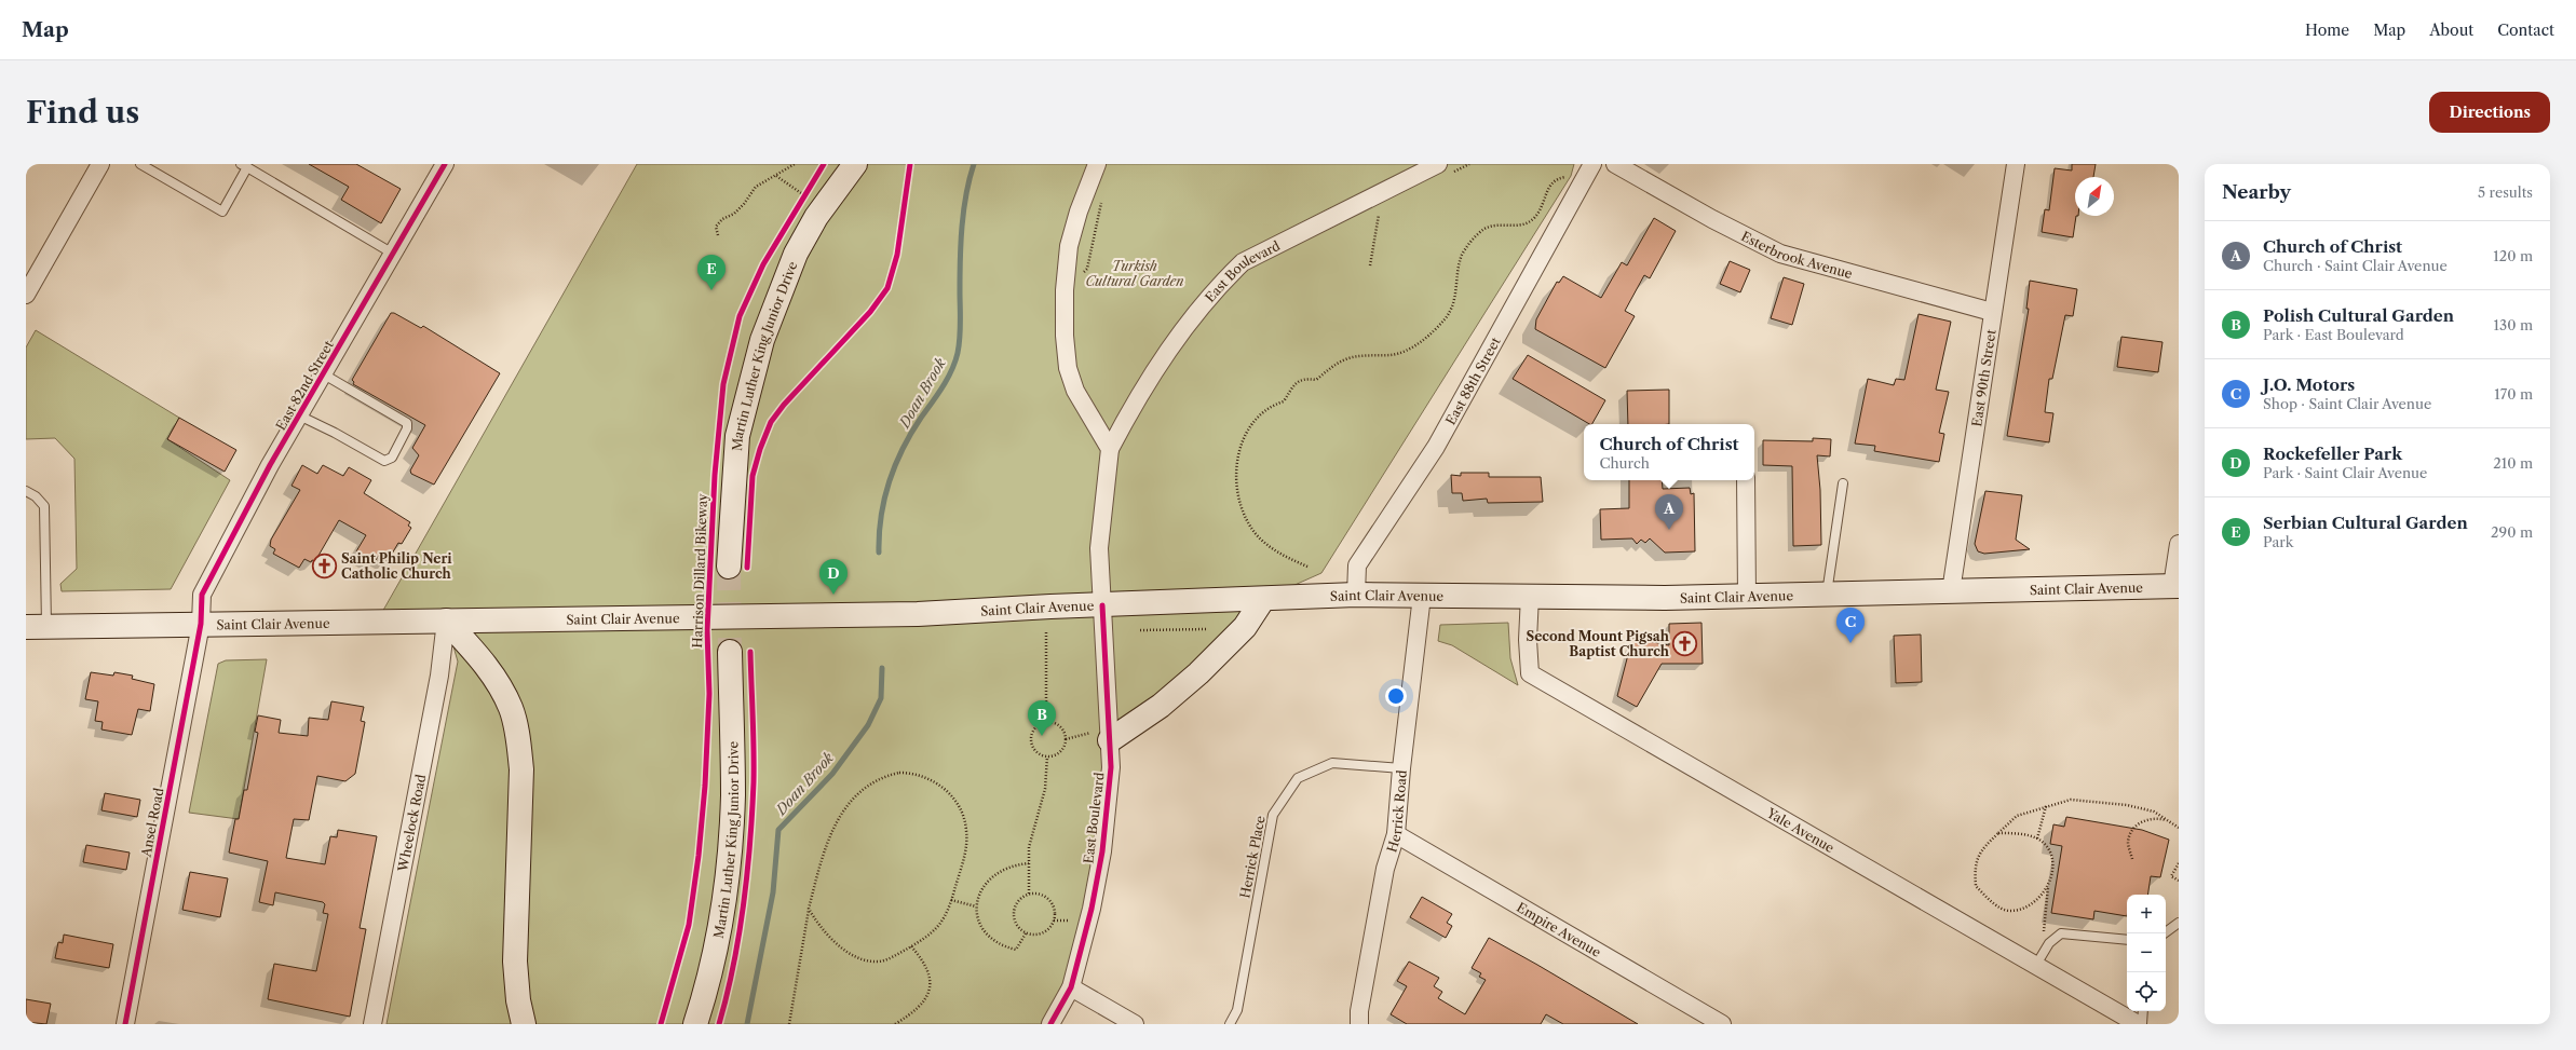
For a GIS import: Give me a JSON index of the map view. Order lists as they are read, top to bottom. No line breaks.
{"streets":{"main road":["Martin Luther King Junior Drive","Saint Clair Avenue"],"street":["Esterbrook Avenue","East Boulevard","East 90th Street","East 88th Street","East 82nd Street","Herrick Road","Ansel Road","Wheelock Road","Yale Avenue","Empire Avenue"],"lane":["Herrick Place"],"cycle path":["Harrison Dillard Bikeway"]},"crossings":[["Esterbrook Avenue","East 90th Street"],["East Boulevard","Saint Clair Avenue"],["East 90th Street","Saint Clair Avenue"],["East 88th Street","Saint Clair Avenue"],["East 82nd Street","Saint Clair Avenue"],["East 82nd Street","Ansel Road"],["Saint Clair Avenue","Herrick Road"],["Saint Clair Avenue","Ansel Road"],["Saint Clair Avenue","Wheelock Road"],["Saint Clair Avenue","Yale Avenue"],["Herrick Road","Herrick Place"],["Herrick Road","Empire Avenue"]],"water":["Doan Brook"],"parks":["Turkish Cultural Garden"],"places":{"church":["Saint Philip Neri Catholic Church","Second Mount Pigsah Baptist Church"]},"north":"top right","page":{"header":"Map","nav":["Home","Map","About","Contact"],"buttons":"Directions","title":"Find us","heading":["Nearby","5 results"],"list":[{"mark":"A","name":"Church of Christ","note":"Church · Saint Clair Avenue","value":"120 m"},{"mark":"B","name":"Polish Cultural Garden","note":"Park · East Boulevard","value":"130 m"},{"mark":"C","name":"J.O. Motors","note":"Shop · Saint Clair Avenue","value":"170 m"},{"mark":"D","name":"Rockefeller Park","note":"Park · Saint Clair Avenue","value":"210 m"},{"mark":"E","name":"Serbian Cultural Garden","note":"Park","value":"290 m"}],"pins":["E","A","D","C","B"],"popup":["Church of Christ","Church"],"map_buttons":["+","−"]}}
